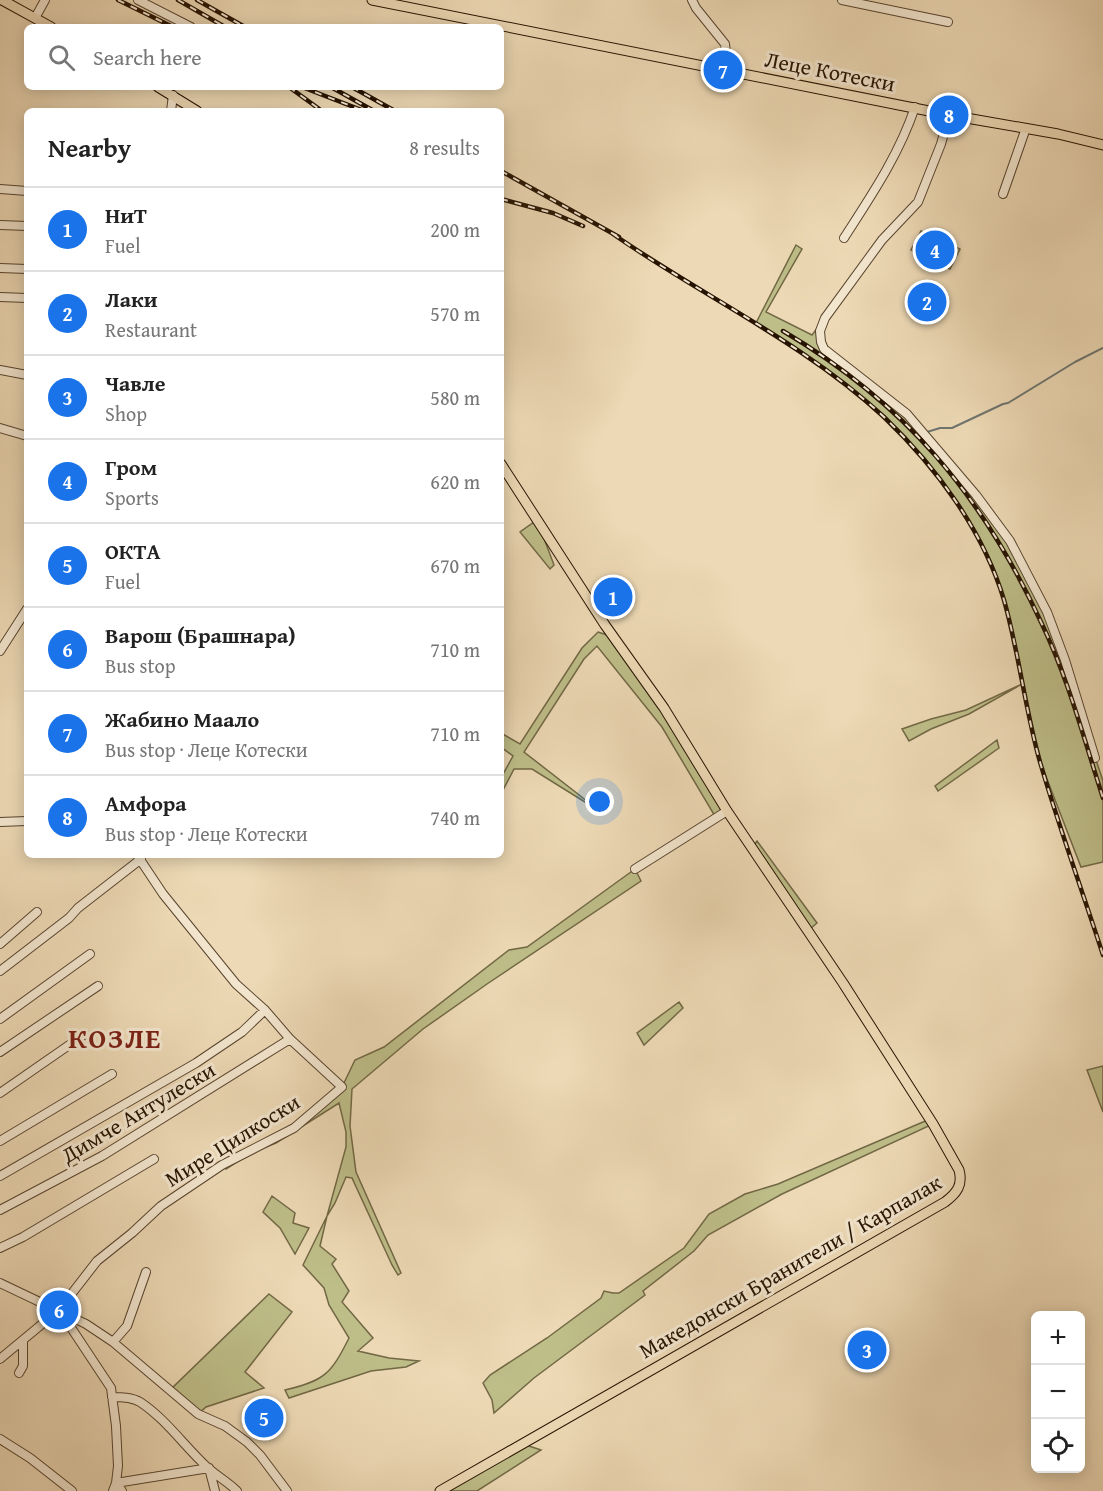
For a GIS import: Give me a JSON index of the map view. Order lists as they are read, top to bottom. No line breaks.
{"streets":{"main road":["Леце Котески","Македонски Бранители / Карпалак"],"street":["Димче Антулески","Мире Цилкоски"]},"crossings":[["Димче Антулески","Мире Цилкоски"]],"districts":["КОЗЛЕ"],"page":{"search":"Search here","pins":["7","8","4","2","1","6","3","5"],"heading":["Nearby","8 results"],"list":[{"mark":"1","name":"НиТ","note":"Fuel","value":"200 m"},{"mark":"2","name":"Лаки","note":"Restaurant","value":"570 m"},{"mark":"3","name":"Чавле","note":"Shop","value":"580 m"},{"mark":"4","name":"Гром","note":"Sports","value":"620 m"},{"mark":"5","name":"ОКТА","note":"Fuel","value":"670 m"},{"mark":"6","name":"Варош (Брашнара)","note":"Bus stop","value":"710 m"},{"mark":"7","name":"Жабино Маало","note":"Bus stop · Леце Котески","value":"710 m"},{"mark":"8","name":"Амфора","note":"Bus stop · Леце Котески","value":"740 m"}],"map_buttons":["+","−"]}}
